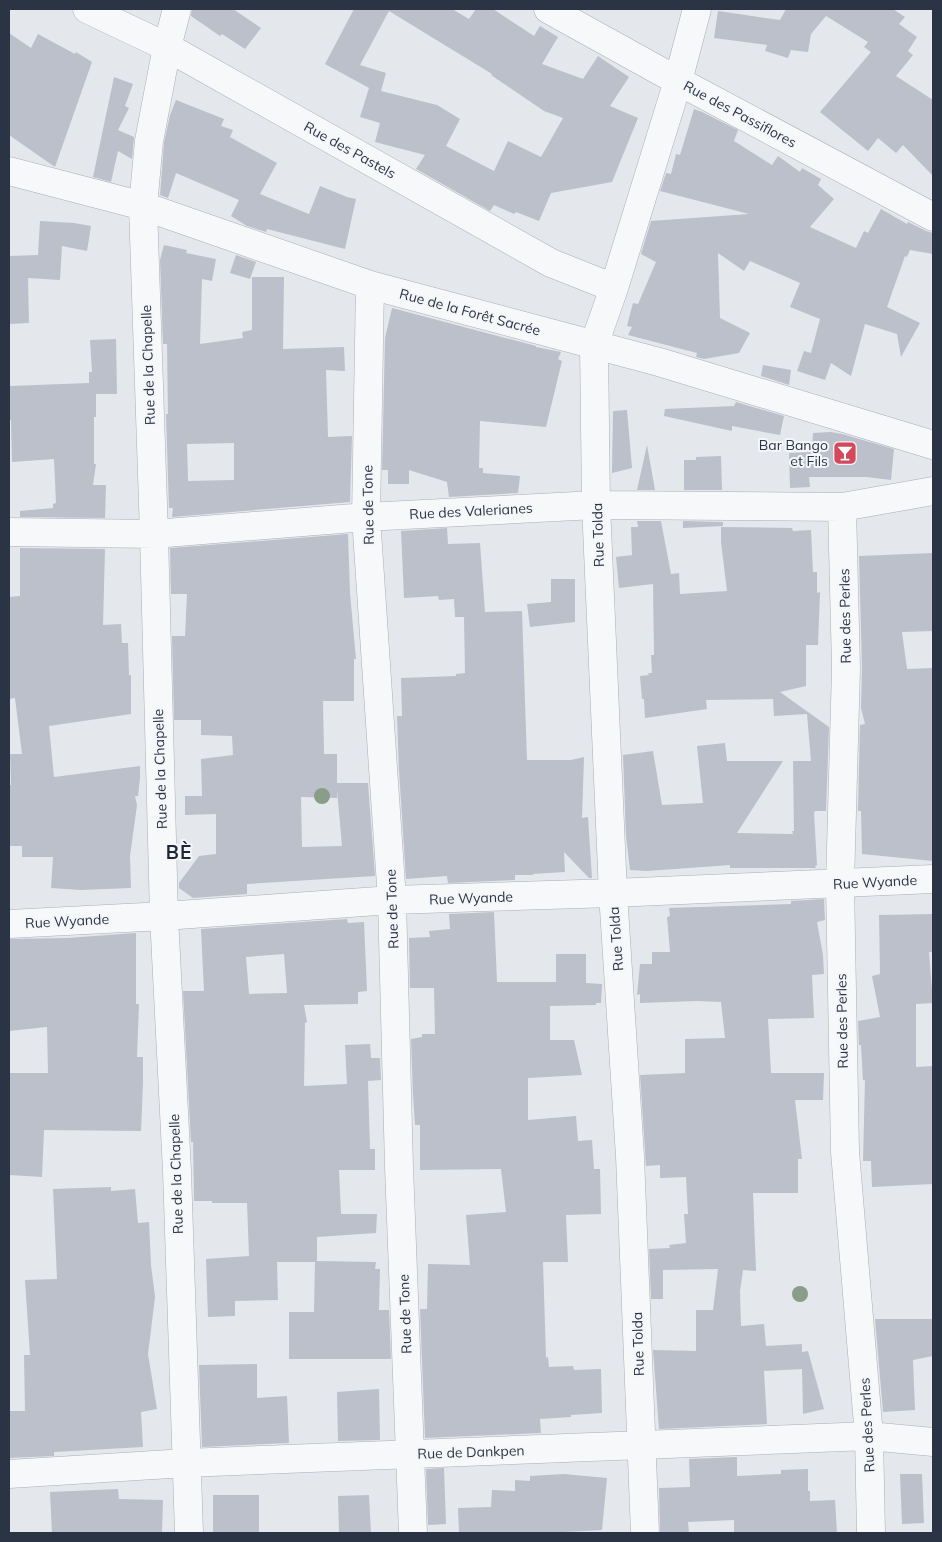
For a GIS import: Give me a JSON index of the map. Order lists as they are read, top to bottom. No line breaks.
{"streets":{"street":["Rue des Passiflores","Rue des Pastels","Rue de la Forêt Sacrée","Rue de la Chapelle","Rue de Tone","Rue des Valerianes","Rue Tolda","Rue des Perles","Rue Wyande","Rue de Dankpen"]},"crossings":[["Rue des Pastels","Rue de la Chapelle"],["Rue de la Forêt Sacrée","Rue de la Chapelle"],["Rue de la Forêt Sacrée","Rue de Tone"],["Rue de la Forêt Sacrée","Rue Tolda"],["Rue de la Chapelle","Rue des Valerianes"],["Rue de la Chapelle","Rue Wyande"],["Rue de la Chapelle","Rue de Dankpen"],["Rue de Tone","Rue des Valerianes"],["Rue de Tone","Rue Wyande"],["Rue de Tone","Rue de Dankpen"],["Rue des Valerianes","Rue Tolda"],["Rue des Valerianes","Rue des Perles"],["Rue Tolda","Rue Wyande"],["Rue Tolda","Rue de Dankpen"],["Rue des Perles","Rue Wyande"],["Rue des Perles","Rue de Dankpen"]],"districts":["BÈ"],"places":{"bar":["Bar Bango et Fils"]}}
